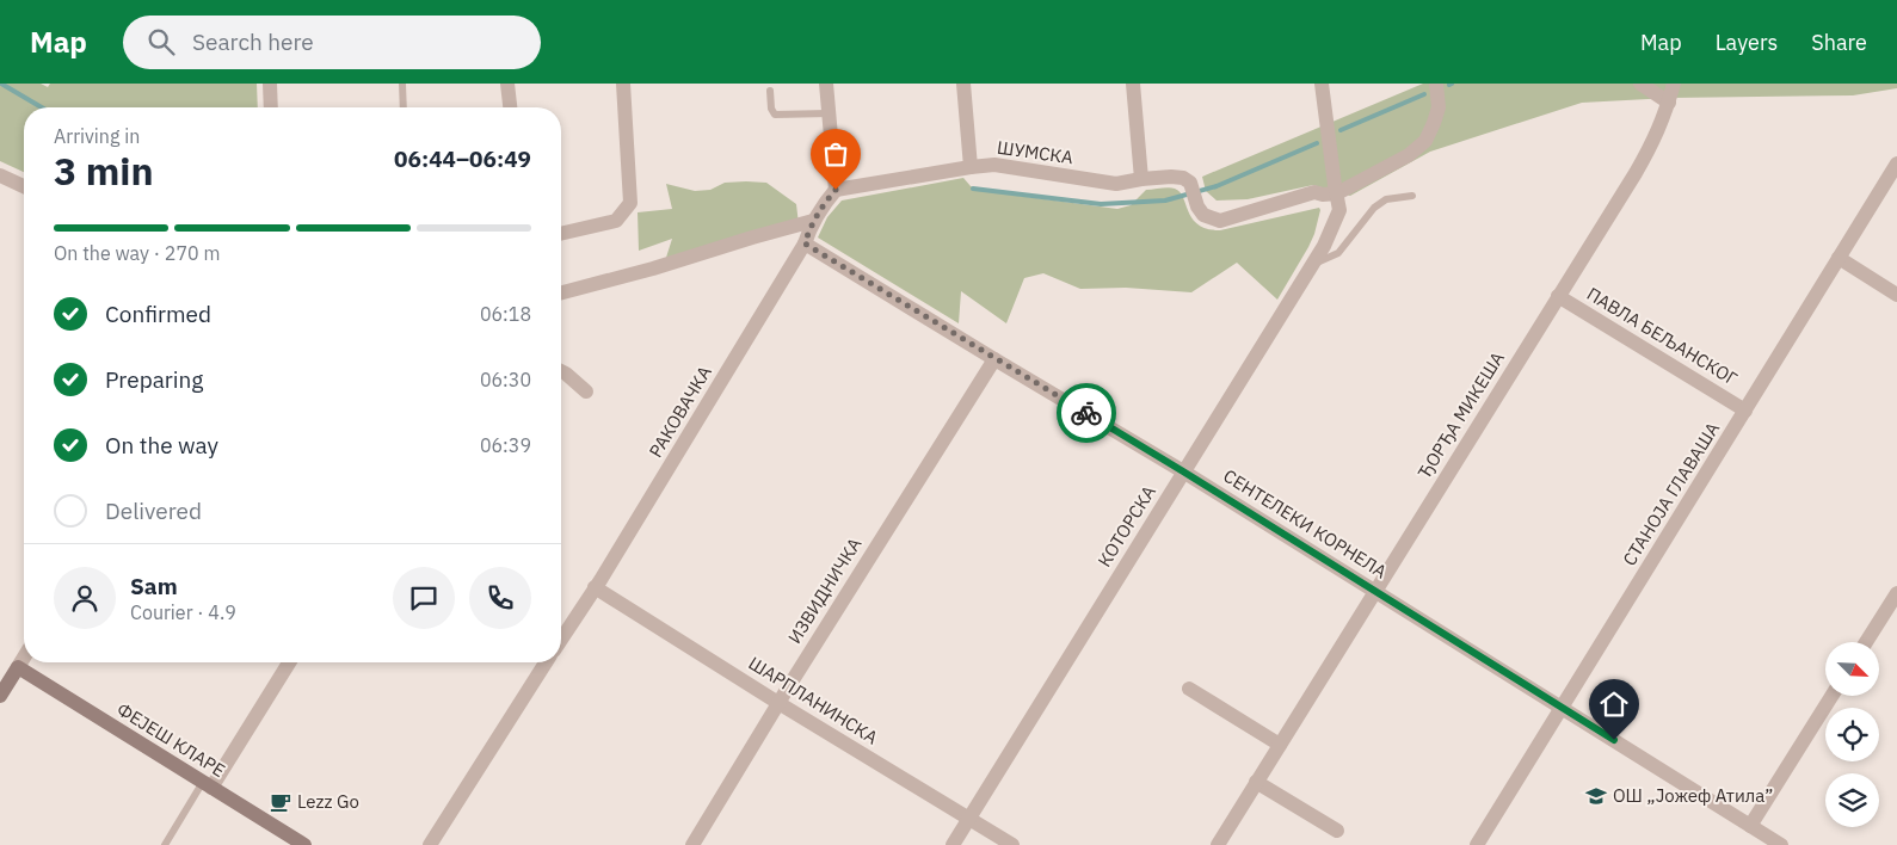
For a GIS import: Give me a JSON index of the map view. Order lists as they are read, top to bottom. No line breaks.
{"streets":{"street":["ШУМСКА","ПАВЛА БЕЉАНСКОГ","РАКОВАЧКА","ЂОРЂА МИКЕША","СТАНОЈА ГЛАВАША","СЕНТЕЛЕКИ КОРНЕЛА","КОТОРСКА","ИЗВИДНИЧКА","ШАРПЛАНИНСКА","ФЕЈЕШ КЛАРЕ"]},"crossings":[["ШУМСКА","РАКОВАЧКА"],["ШУМСКА","КОТОРСКА"],["ПАВЛА БЕЉАНСКОГ","ЂОРЂА МИКЕША"],["ПАВЛА БЕЉАНСКОГ","СТАНОЈА ГЛАВАША"],["РАКОВАЧКА","СЕНТЕЛЕКИ КОРНЕЛА"],["РАКОВАЧКА","ШАРПЛАНИНСКА"],["ЂОРЂА МИКЕША","СЕНТЕЛЕКИ КОРНЕЛА"],["СТАНОЈА ГЛАВАША","СЕНТЕЛЕКИ КОРНЕЛА"],["СЕНТЕЛЕКИ КОРНЕЛА","КОТОРСКА"],["СЕНТЕЛЕКИ КОРНЕЛА","ИЗВИДНИЧКА"],["КОТОРСКА","ШАРПЛАНИНСКА"],["ИЗВИДНИЧКА","ШАРПЛАНИНСКА"]],"places":{"school or university":["ОШ „Јожеф Атила”"],"cafe":["Lezz Go"]},"north":"bottom right","page":{"header":"Map","search":"Search here","nav":["Map","Layers","Share"],"heading":["3 min","Arriving in","06:44–06:49"],"panel":["Sam","Courier · 4.9"],"bar":"On the way · 270 m","list":[["Confirmed","06:18"],["Preparing","06:30"],["On the way","06:39"],"Delivered"]}}
